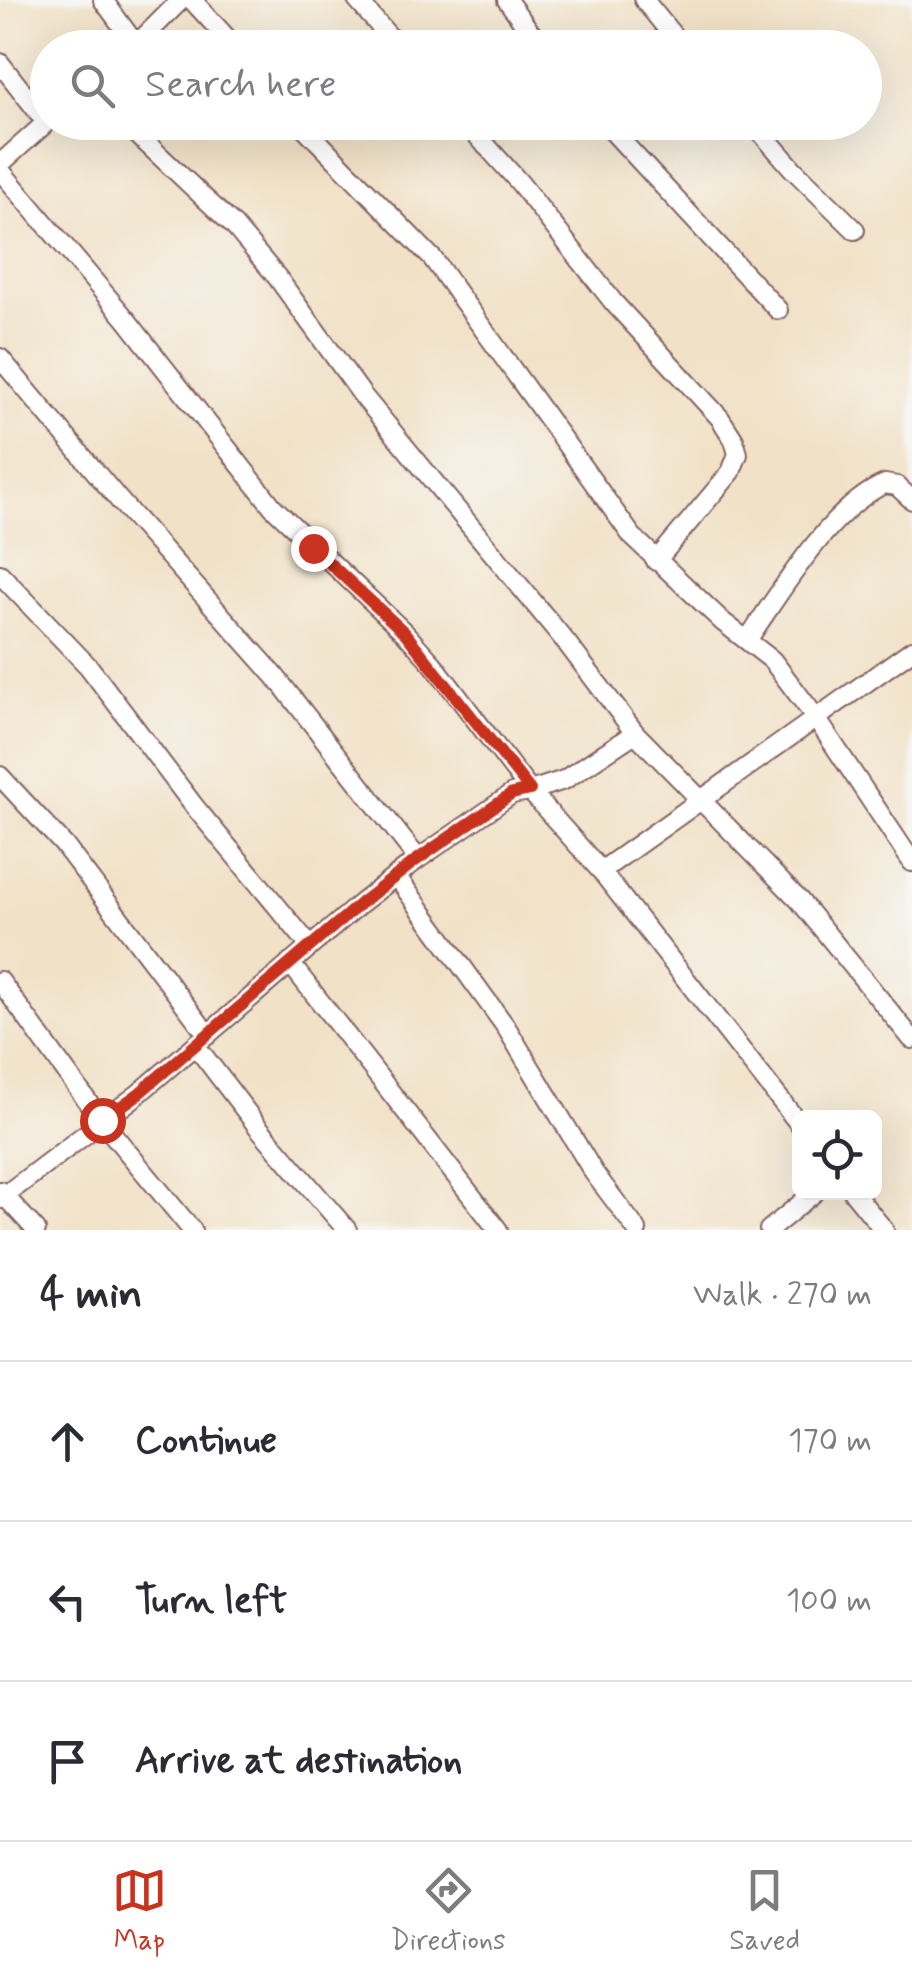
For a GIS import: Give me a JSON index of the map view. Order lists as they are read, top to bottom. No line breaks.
{"page":{"search":"Search here","heading":["4 min","Walk · 270 m"],"list":[["Continue","170 m"],["Turn left","100 m"],"Arrive at destination"],"nav":["Map","Directions","Saved"]}}
